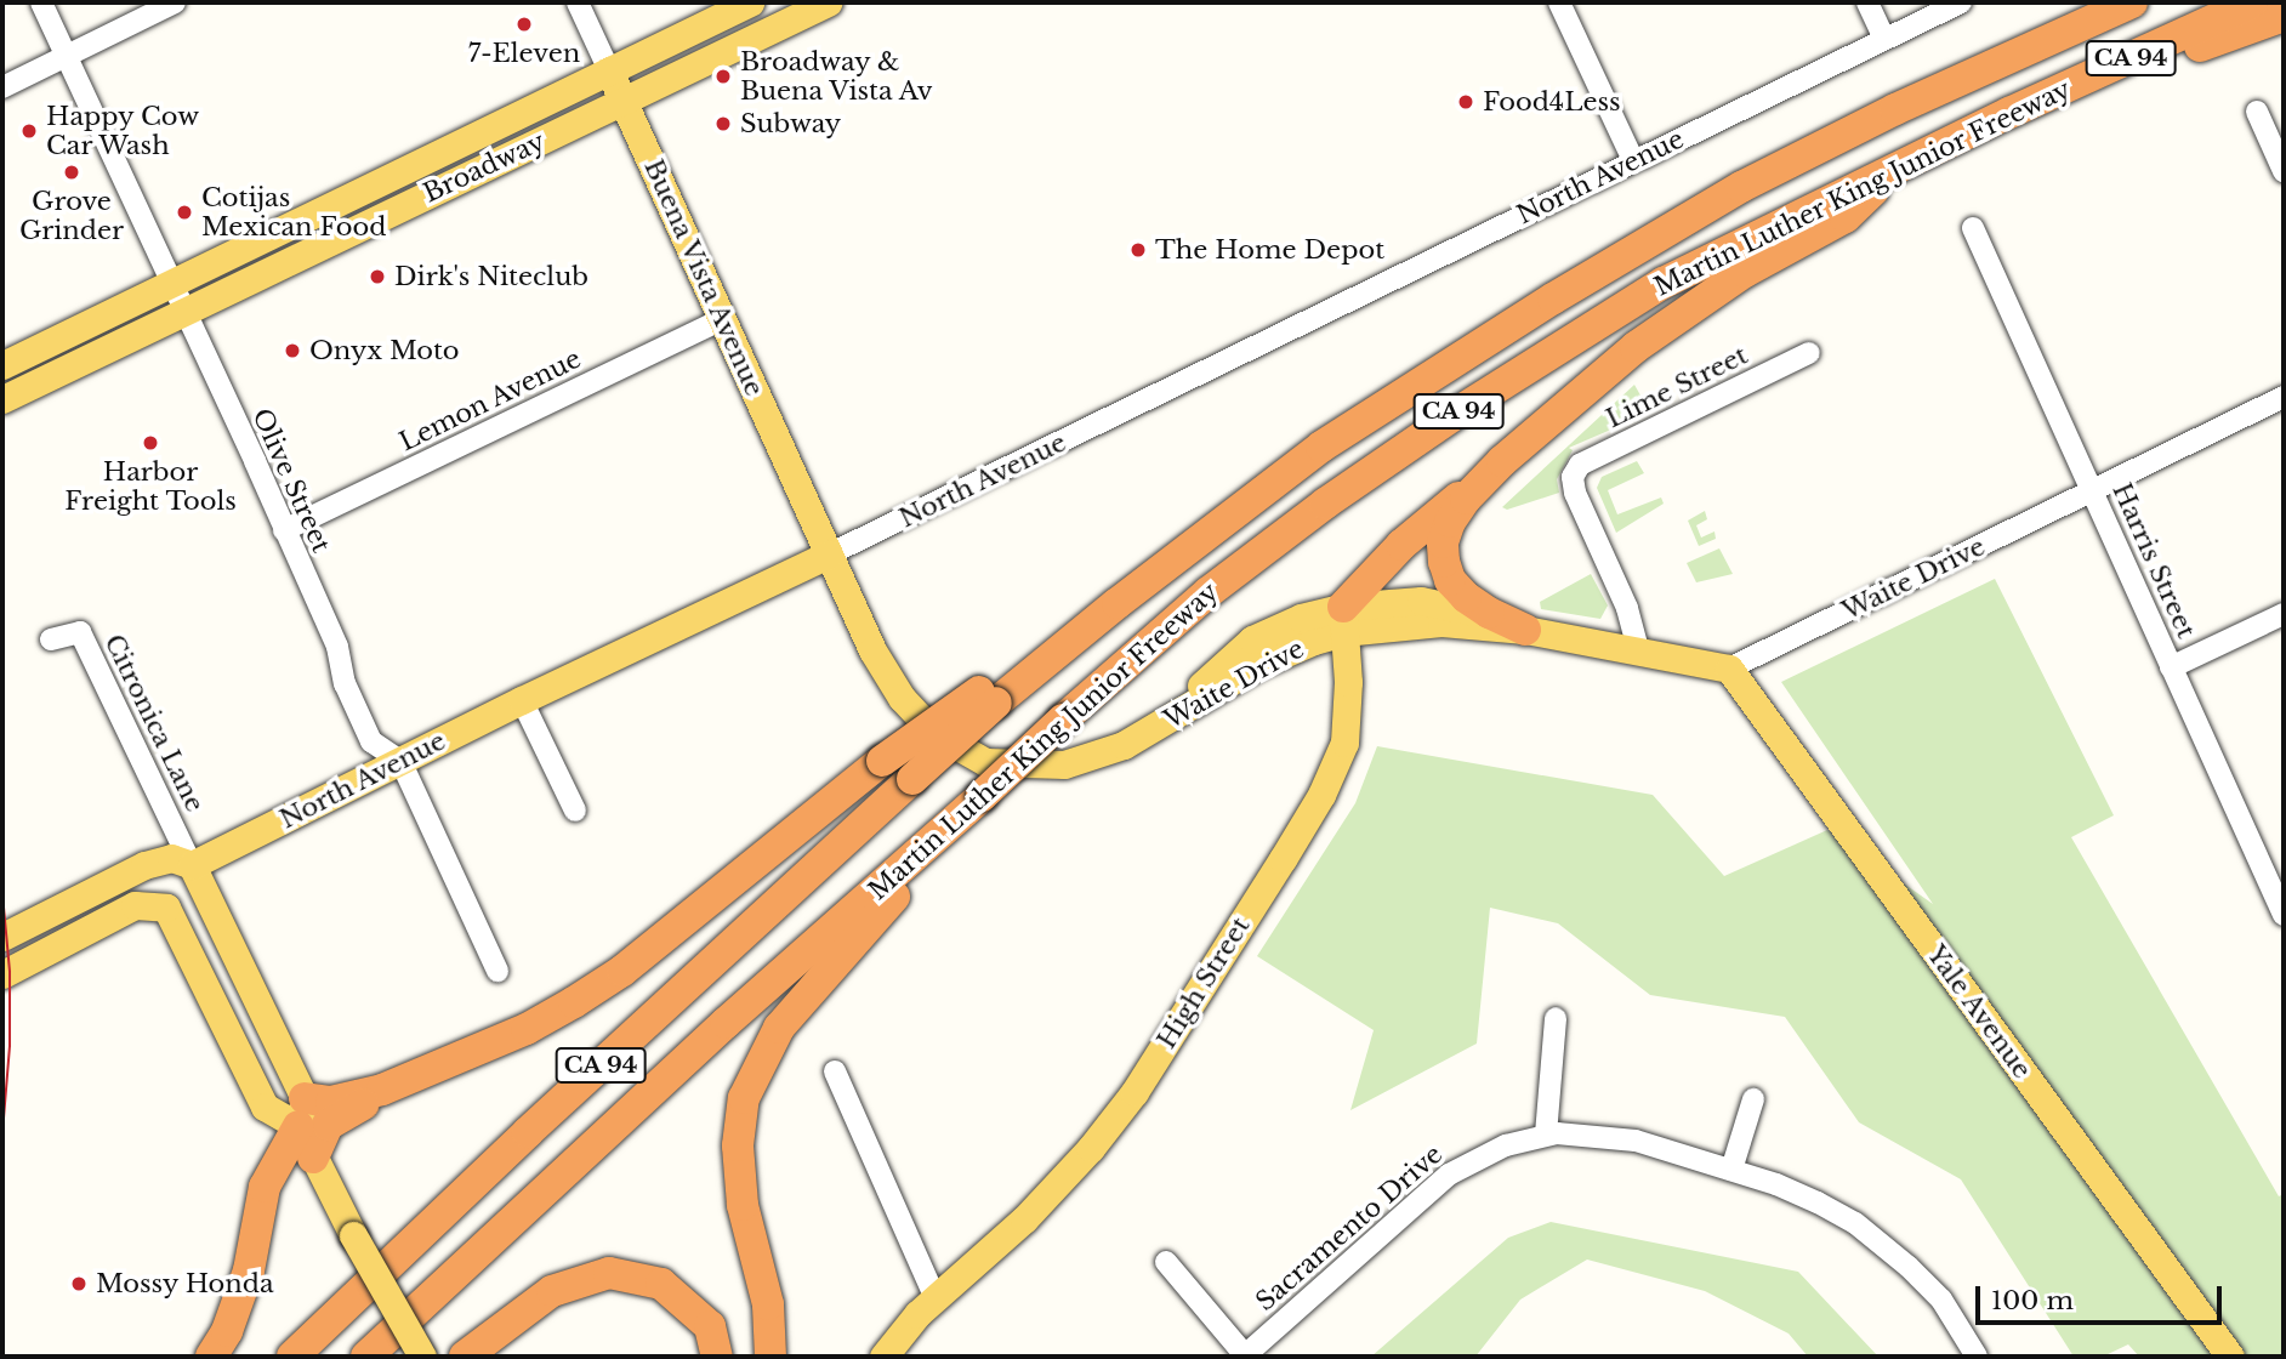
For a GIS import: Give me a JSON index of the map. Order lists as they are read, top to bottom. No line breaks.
{"streets":{"highway":["CA 94","Martin Luther King Junior Freeway"],"main road":["Broadway","North Avenue","Buena Vista Avenue","Waite Drive","High Street","Yale Avenue"],"street":["Lime Street","Lemon Avenue","Olive Street","Harris Street","Citronica Lane","Sacramento Drive"]},"crossings":[["CA 94","Martin Luther King Junior Freeway"],["Broadway","Buena Vista Avenue"],["Broadway","Olive Street"],["North Avenue","Buena Vista Avenue"],["North Avenue","Olive Street"],["North Avenue","Waite Drive"],["North Avenue","Citronica Lane"],["Buena Vista Avenue","Lemon Avenue"],["Buena Vista Avenue","Waite Drive"],["Lime Street","Waite Drive"],["Lemon Avenue","Olive Street"],["Harris Street","Waite Drive"],["Waite Drive","High Street"],["Waite Drive","Yale Avenue"]],"places":["7-Eleven","Broadway & Buena Vista Av","Food4Less","Subway","Happy Cow Car Wash","Grove Grinder","Cotijas Mexican Food","The Home Depot","Dirk's Niteclub","Onyx Moto","Harbor Freight Tools","Mossy Honda"],"scale_bar":"100 m"}
